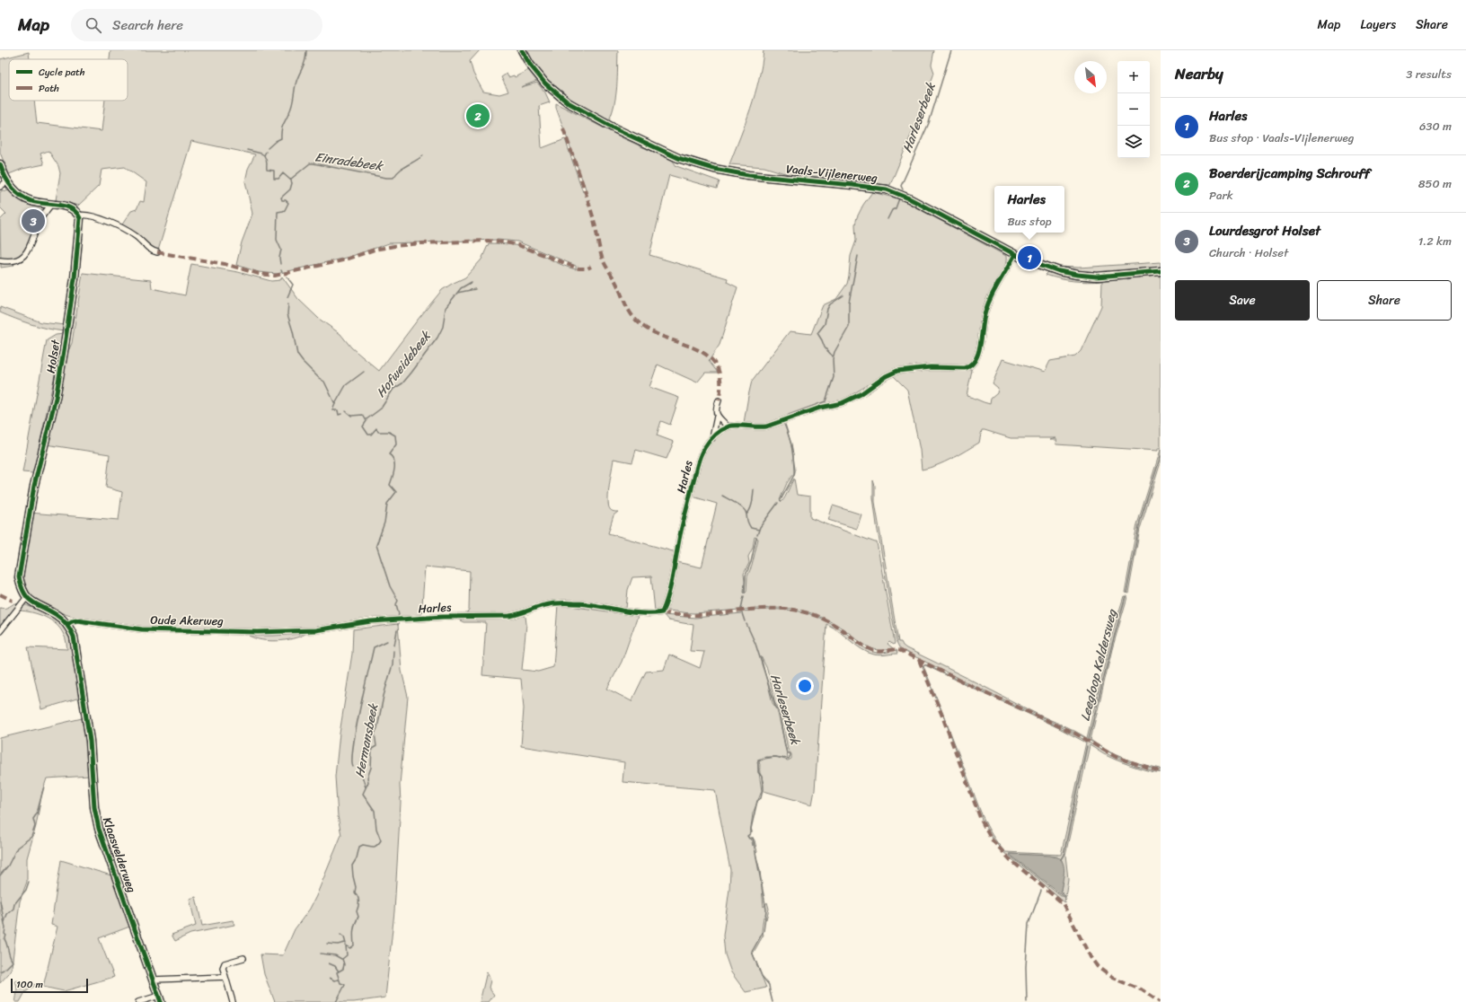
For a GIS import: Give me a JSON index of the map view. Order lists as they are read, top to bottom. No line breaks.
{"streets":{"street":["Vaals-Vijlenerweg","Holset","Harles","Oude Akerweg","Klaasvelderweg"]},"crossings":[["Harles","Oude Akerweg"],["Oude Akerweg","Klaasvelderweg"]],"water":["Harleserbeek","Einradebeek","Hofweidebeek","Leegloop Keldersweg","Hermansbeek"],"legend":["Cycle path","Path"],"scale_bar":"100 m","north":"bottom right","page":{"header":"Map","search":"Search here","nav":["Map","Layers","Share"],"heading":["Nearby","3 results"],"map_buttons":["+","−"],"list":[{"mark":"1","name":"Harles","note":"Bus stop · Vaals-Vijlenerweg","value":"630 m"},{"mark":"2","name":"Boerderijcamping Schrouff","note":"Park","value":"850 m"},{"mark":"3","name":"Lourdesgrot Holset","note":"Church · Holset","value":"1.2 km"}],"pins":["2","3","1"],"popup":["Harles","Bus stop"],"buttons":["Save","Share"],"scale":"100 m"}}
